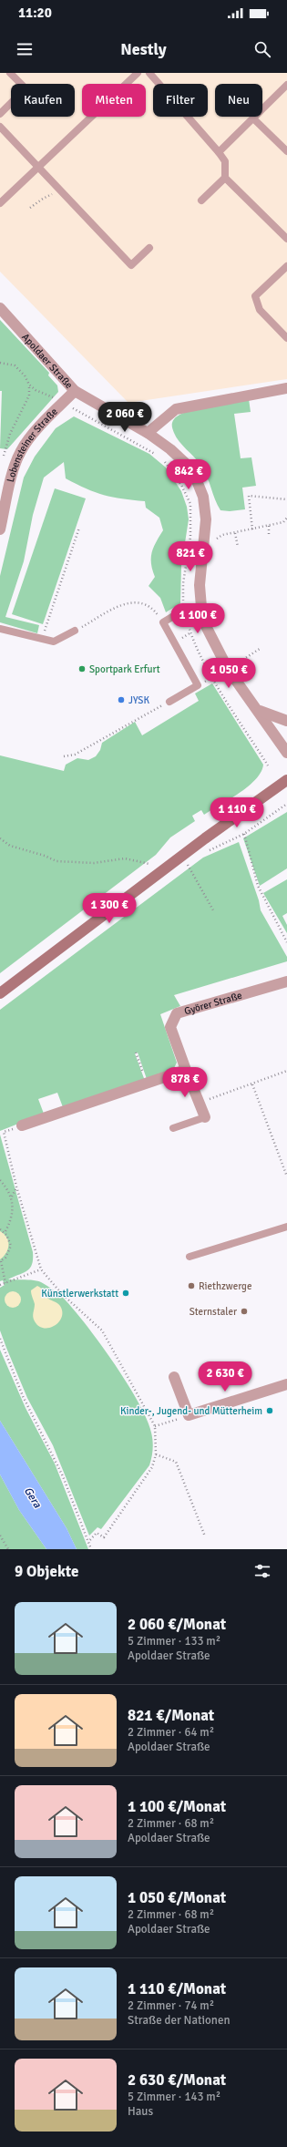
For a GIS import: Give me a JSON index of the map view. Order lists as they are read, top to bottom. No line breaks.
{"streets":{"street":["Apoldaer Straße","Lobensteiner Straße","Györer Straße"]},"crossings":[["Apoldaer Straße","Lobensteiner Straße"]],"water":["Gera"],"places":["Sportpark Erfurt","JYSK","Riethzwerge","Künstlerwerkstatt","Sternstaler","Kinder-, Jugend- und Mütterheim"],"page":{"status":"11:20","header":"Nestly","chip":["Kaufen","Mieten","Filter","Neu"],"price":["2 060 €","842 €","821 €","1 100 €","1 050 €","1 110 €","1 300 €","878 €","2 630 €"],"heading":"9 Objekte","list":[{"name":"2 060 €/Monat","note":"5 Zimmer · 133 m² · Apoldaer Straße"},{"name":"821 €/Monat","note":"2 Zimmer · 64 m² · Apoldaer Straße"},{"name":"1 100 €/Monat","note":"2 Zimmer · 68 m² · Apoldaer Straße"},{"name":"1 050 €/Monat","note":"2 Zimmer · 68 m² · Apoldaer Straße"},{"name":"1 110 €/Monat","note":"2 Zimmer · 74 m² · Straße der Nationen"},{"name":"2 630 €/Monat","note":"5 Zimmer · 143 m² · Haus"}]}}
